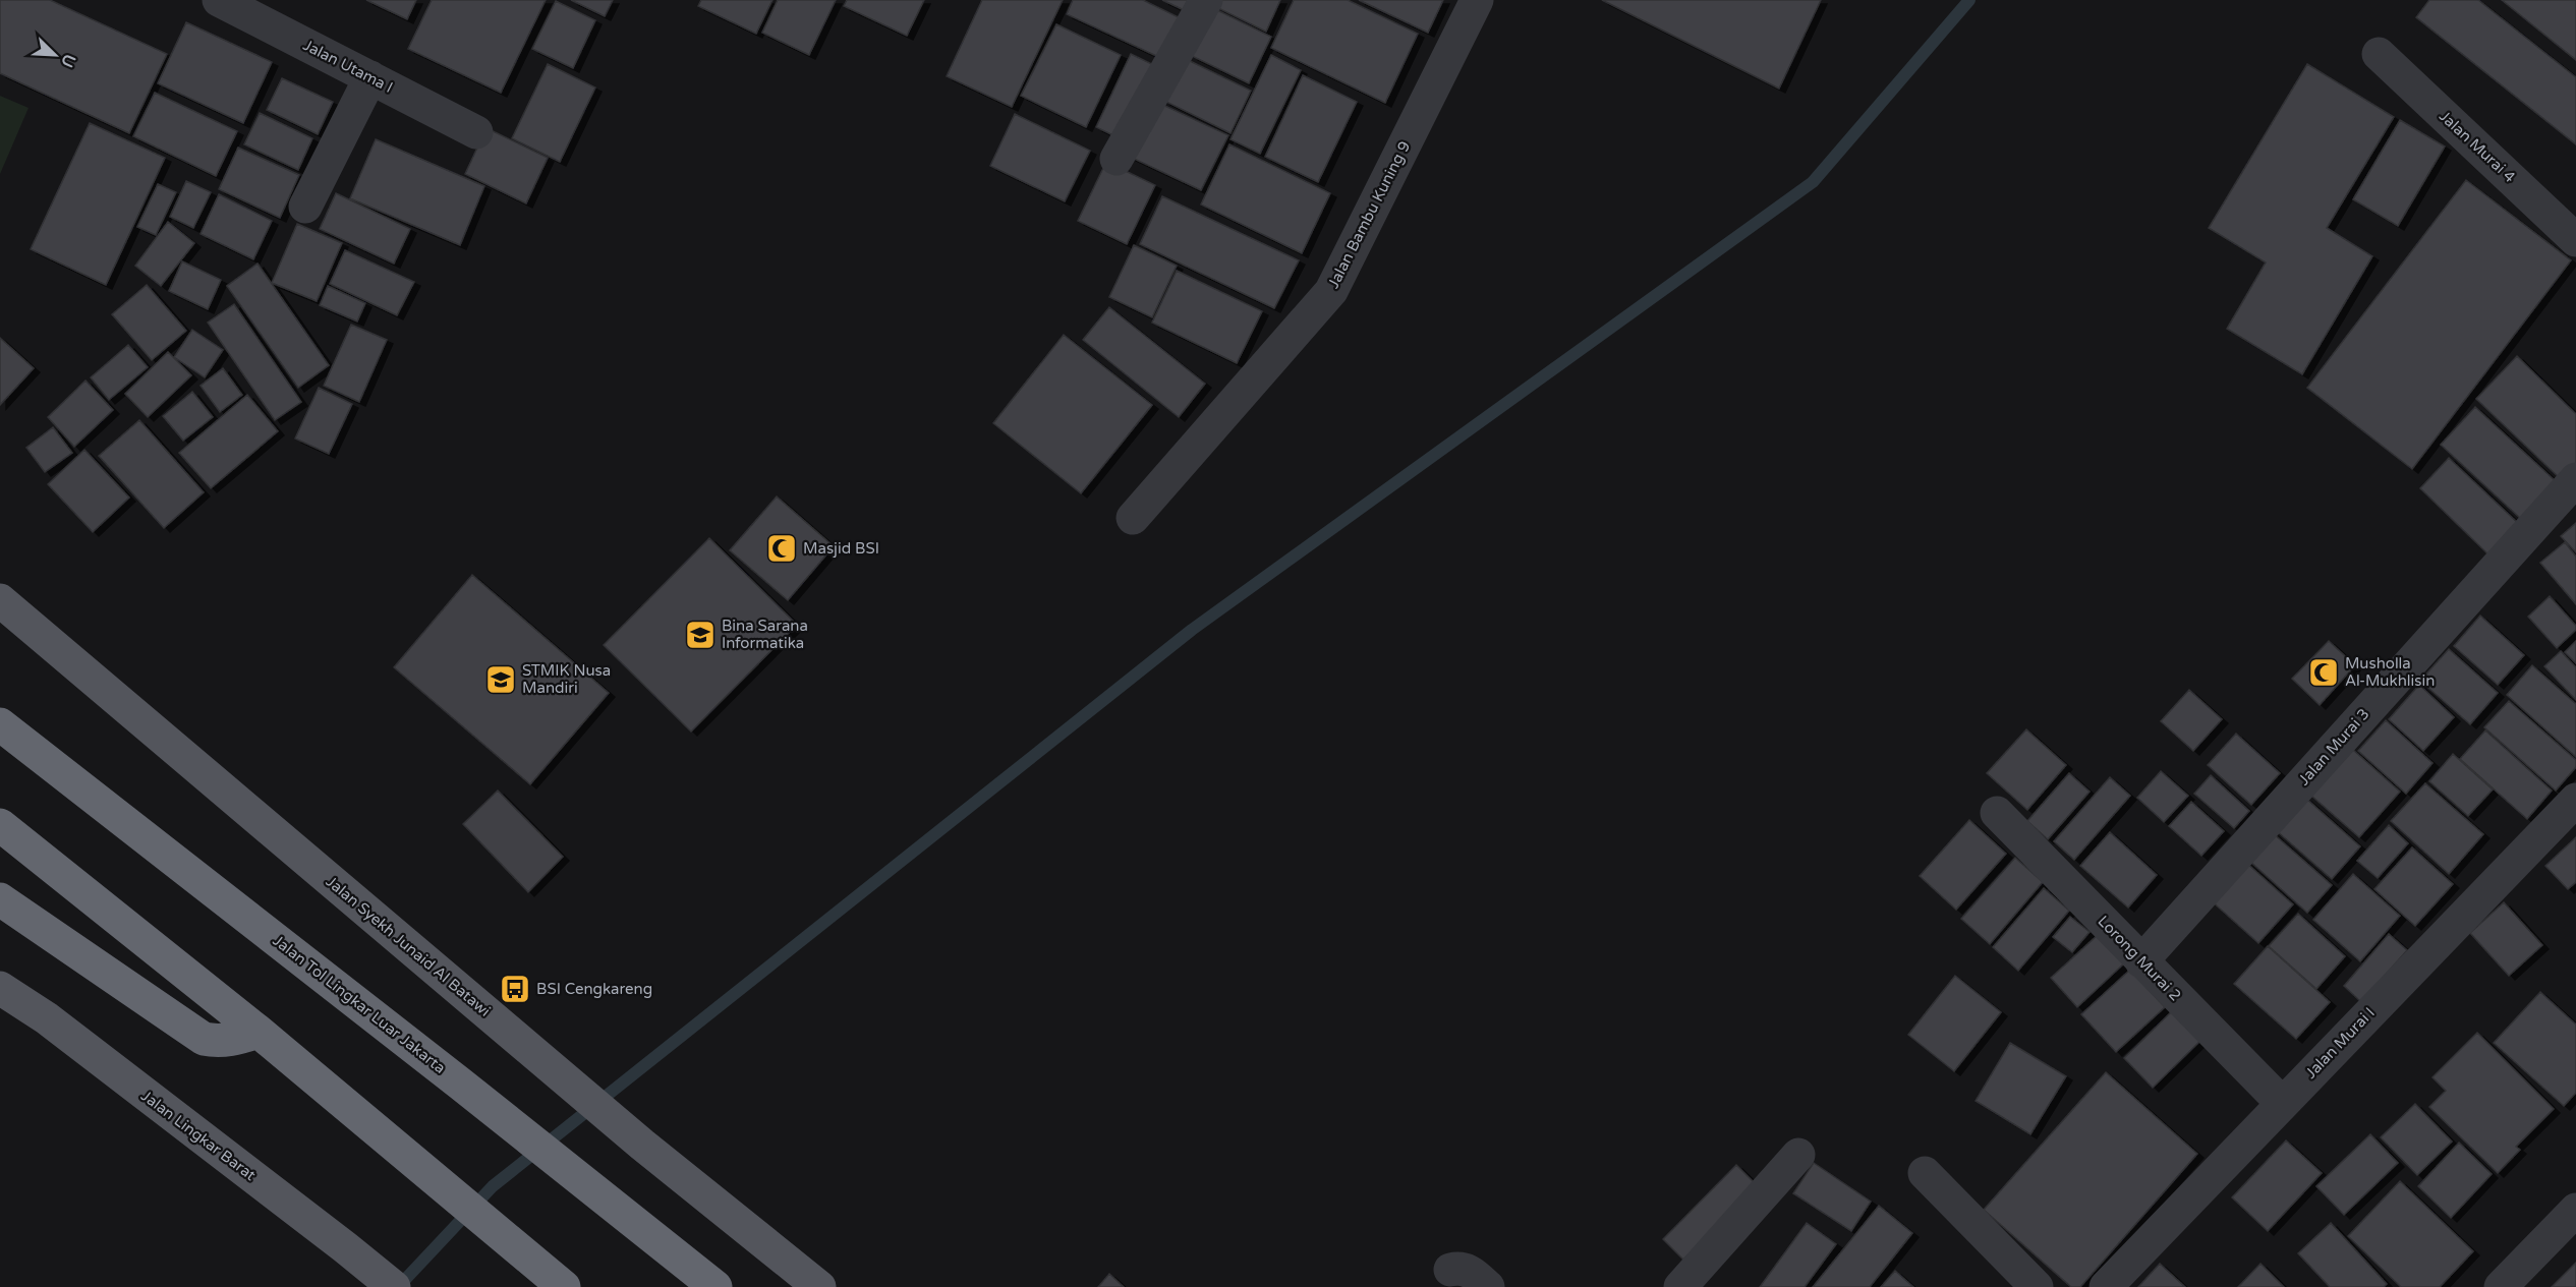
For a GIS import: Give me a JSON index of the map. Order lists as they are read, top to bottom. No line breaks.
{"streets":{"highway":["Jalan Tol Lingkar Luar Jakarta"],"main road":["Jalan Syekh Junaid Al Batawi","Jalan Lingkar Barat"],"street":["Jalan Utama I","Jalan Murai 4","Jalan Bambu Kuning 9","Jalan Murai 3","Lorong Murai 2","Jalan Murai I"]},"crossings":[["Jalan Murai 3","Lorong Murai 2"],["Lorong Murai 2","Jalan Murai I"]],"places":{"mosque":["Masjid BSI","Musholla Al-Mukhlisin"],"school or university":["Bina Sarana Informatika","STMIK Nusa Mandiri"],"bus stop":["BSI Cengkareng"]},"north":"bottom right"}
